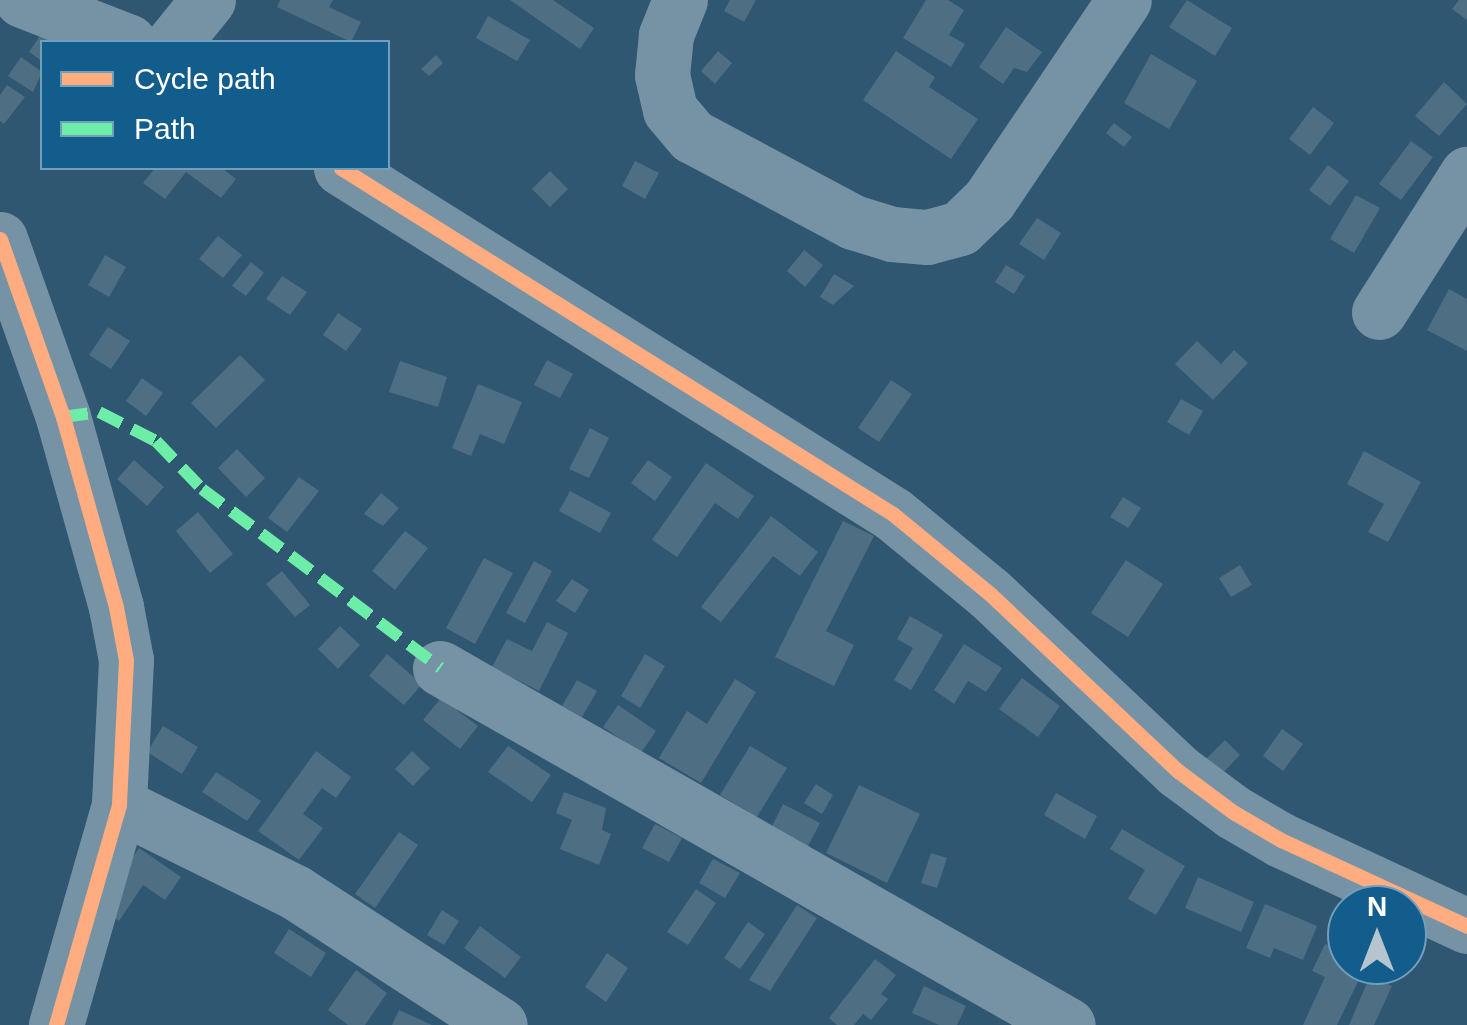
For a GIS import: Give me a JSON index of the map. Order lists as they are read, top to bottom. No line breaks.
{"legend":["Cycle path","Path"],"north":"top"}
